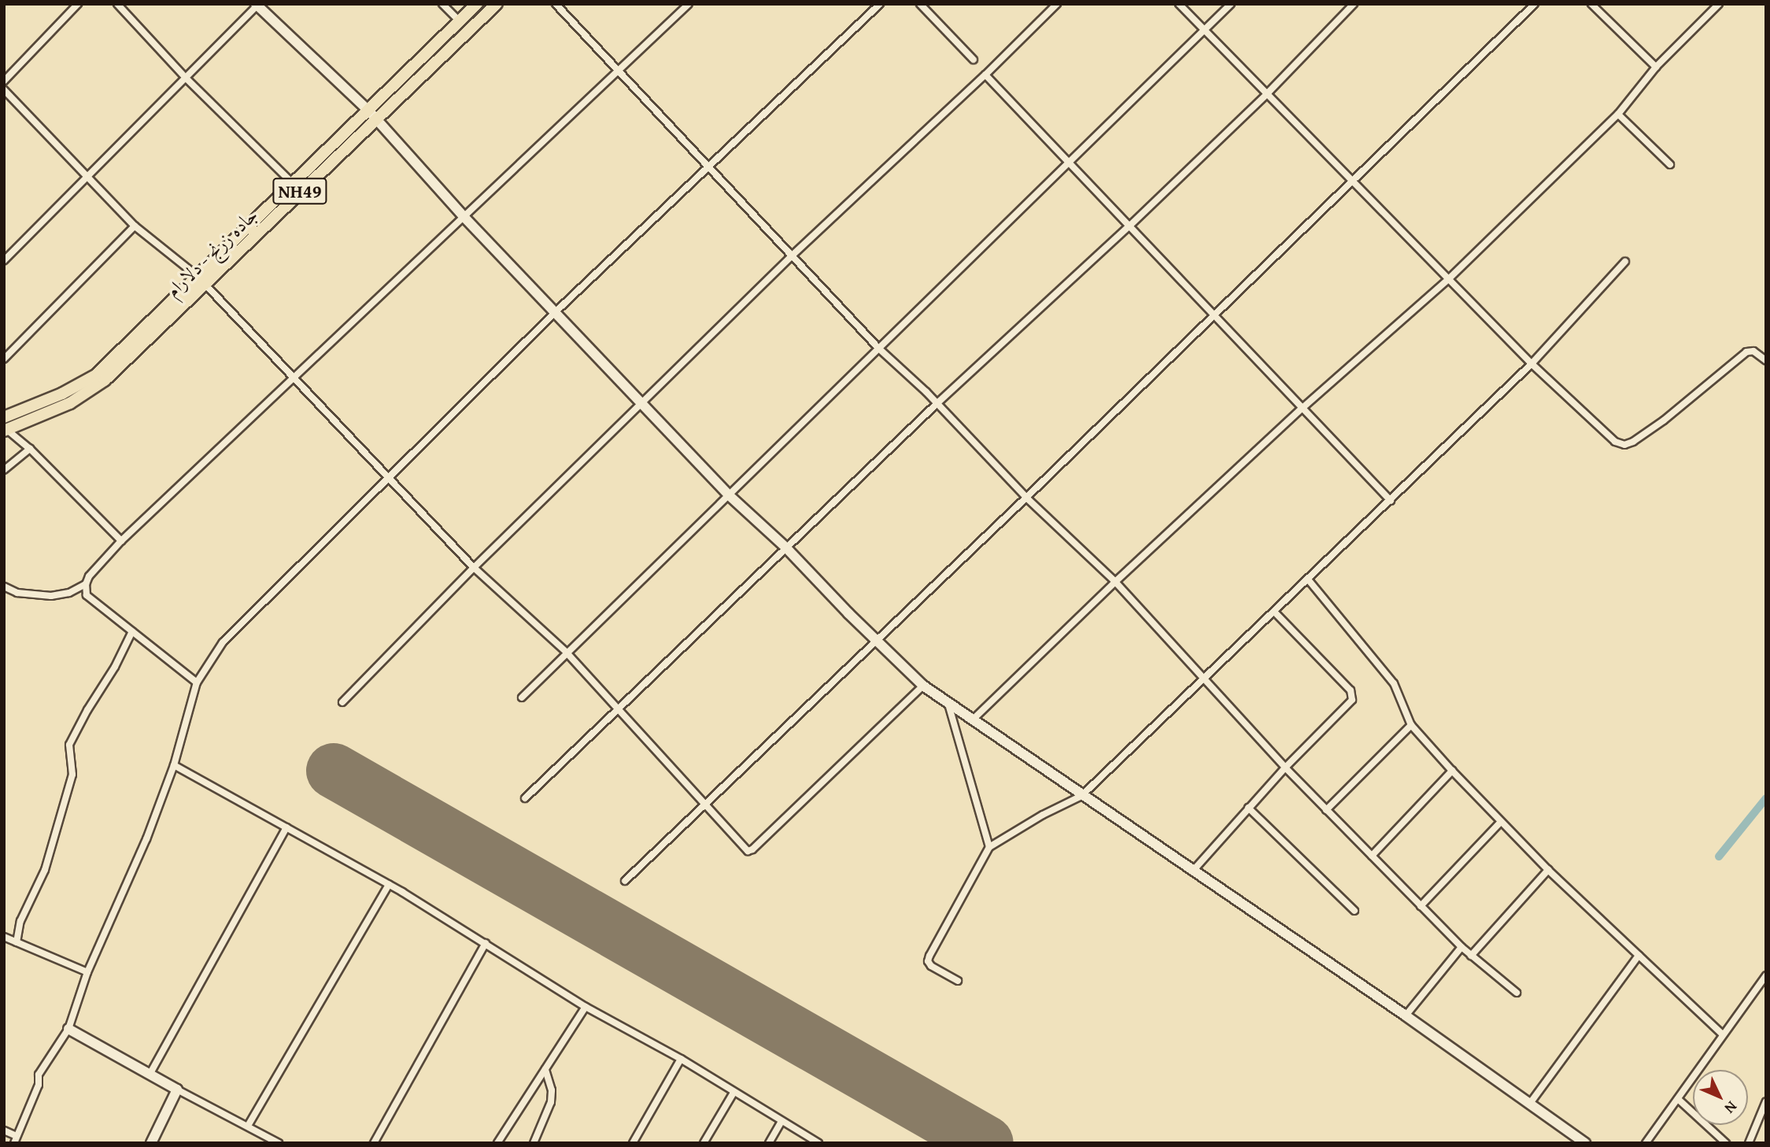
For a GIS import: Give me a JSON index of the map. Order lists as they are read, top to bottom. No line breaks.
{"streets":{"highway":["NH49","جاده زرنج - دلارام"]},"north":"bottom right"}
